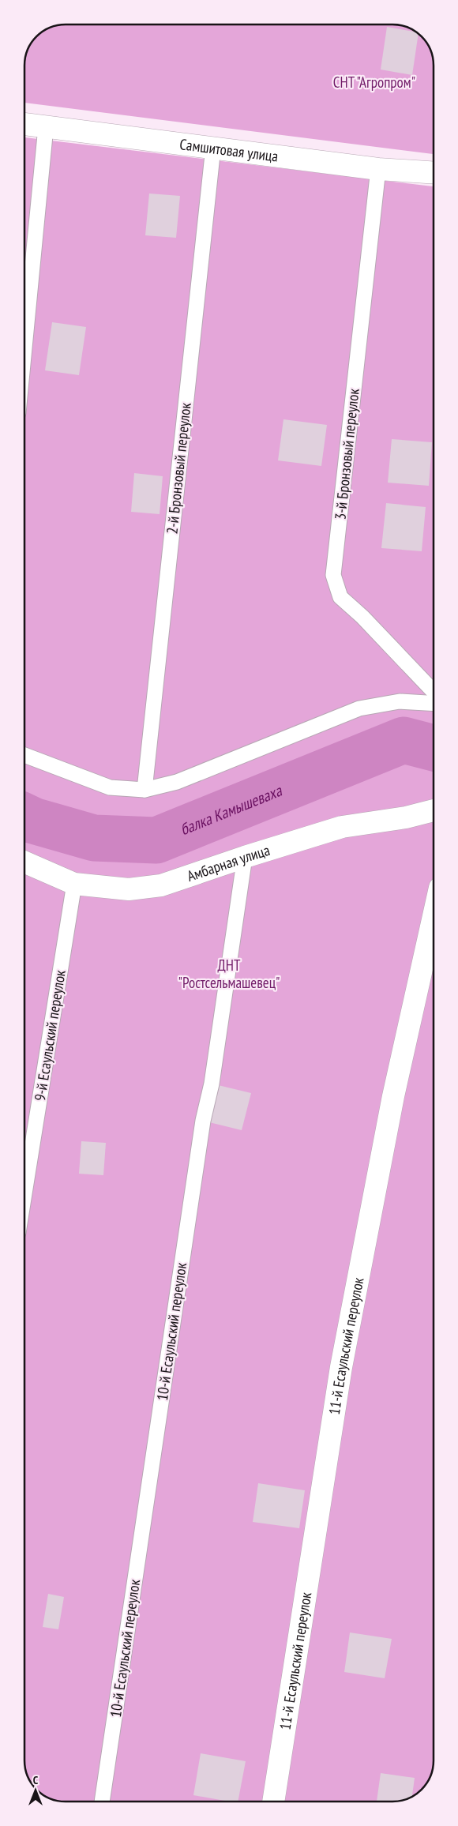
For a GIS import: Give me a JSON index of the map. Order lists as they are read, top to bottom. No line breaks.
{"streets":{"street":["Самшитовая улица","Амбарная улица","11-й Есаульский переулок"],"lane":["3-й Бронзовый переулок","2-й Бронзовый переулок","9-й Есаульский переулок","10-й Есаульский переулок"]},"crossings":[["Самшитовая улица","3-й Бронзовый переулок"],["Самшитовая улица","2-й Бронзовый переулок"],["Амбарная улица","9-й Есаульский переулок"],["Амбарная улица","10-й Есаульский переулок"]],"water":["балка Камышеваха"],"parks":["СНТ \"Агропром\"","ДНТ \"Ростсельмашевец\""],"north":"top"}
